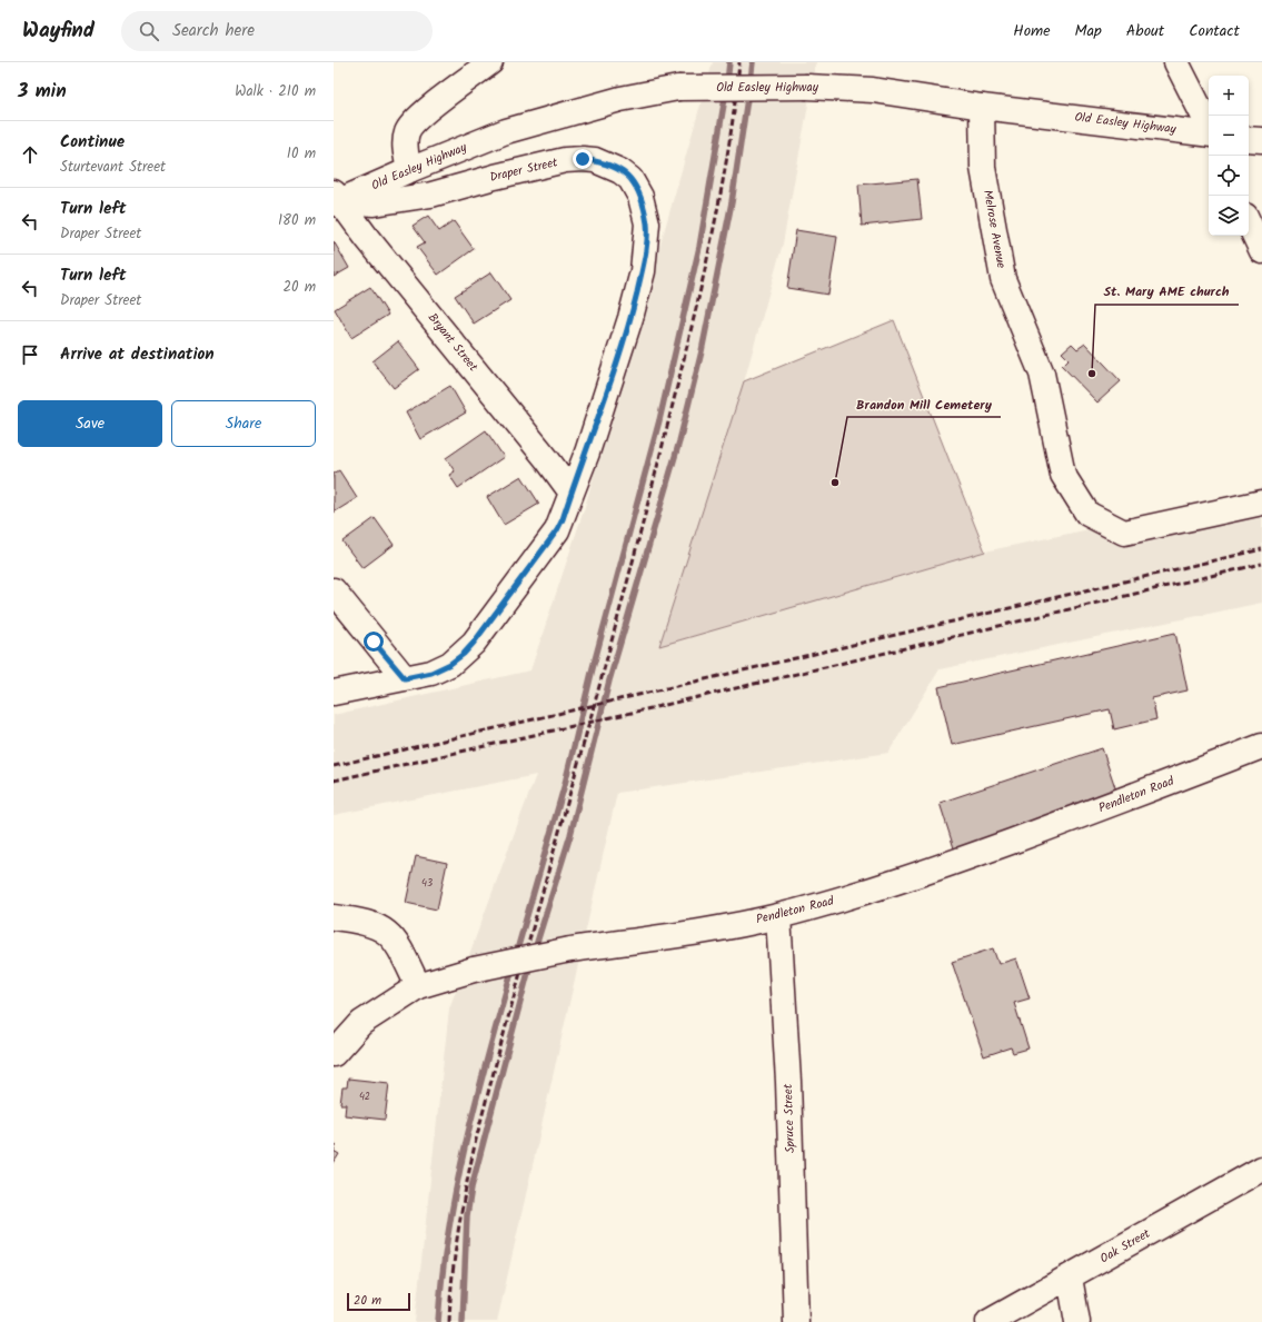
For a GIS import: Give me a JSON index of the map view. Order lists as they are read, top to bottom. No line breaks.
{"streets":{"street":["Old Easley Highway","Draper Street","Melrose Avenue","Bryant Street","Pendleton Road","Spruce Street","Oak Street"]},"crossings":[["Old Easley Highway","Draper Street"],["Old Easley Highway","Melrose Avenue"],["Old Easley Highway","Bryant Street"],["Draper Street","Bryant Street"],["Pendleton Road","Spruce Street"]],"places":["St. Mary AME church","Brandon Mill Cemetery"],"house_numbers":["43","42"],"scale_bar":"20 m","page":{"header":"Wayfind","search":"Search here","nav":["Home","Map","About","Contact"],"heading":["3 min","Walk · 210 m"],"map_buttons":["+","−"],"list":[["Continue","Sturtevant Street","10 m"],["Turn left","Draper Street","180 m"],["Turn left","Draper Street","20 m"],"Arrive at destination"],"buttons":["Save","Share"],"scale":"20 m"}}
